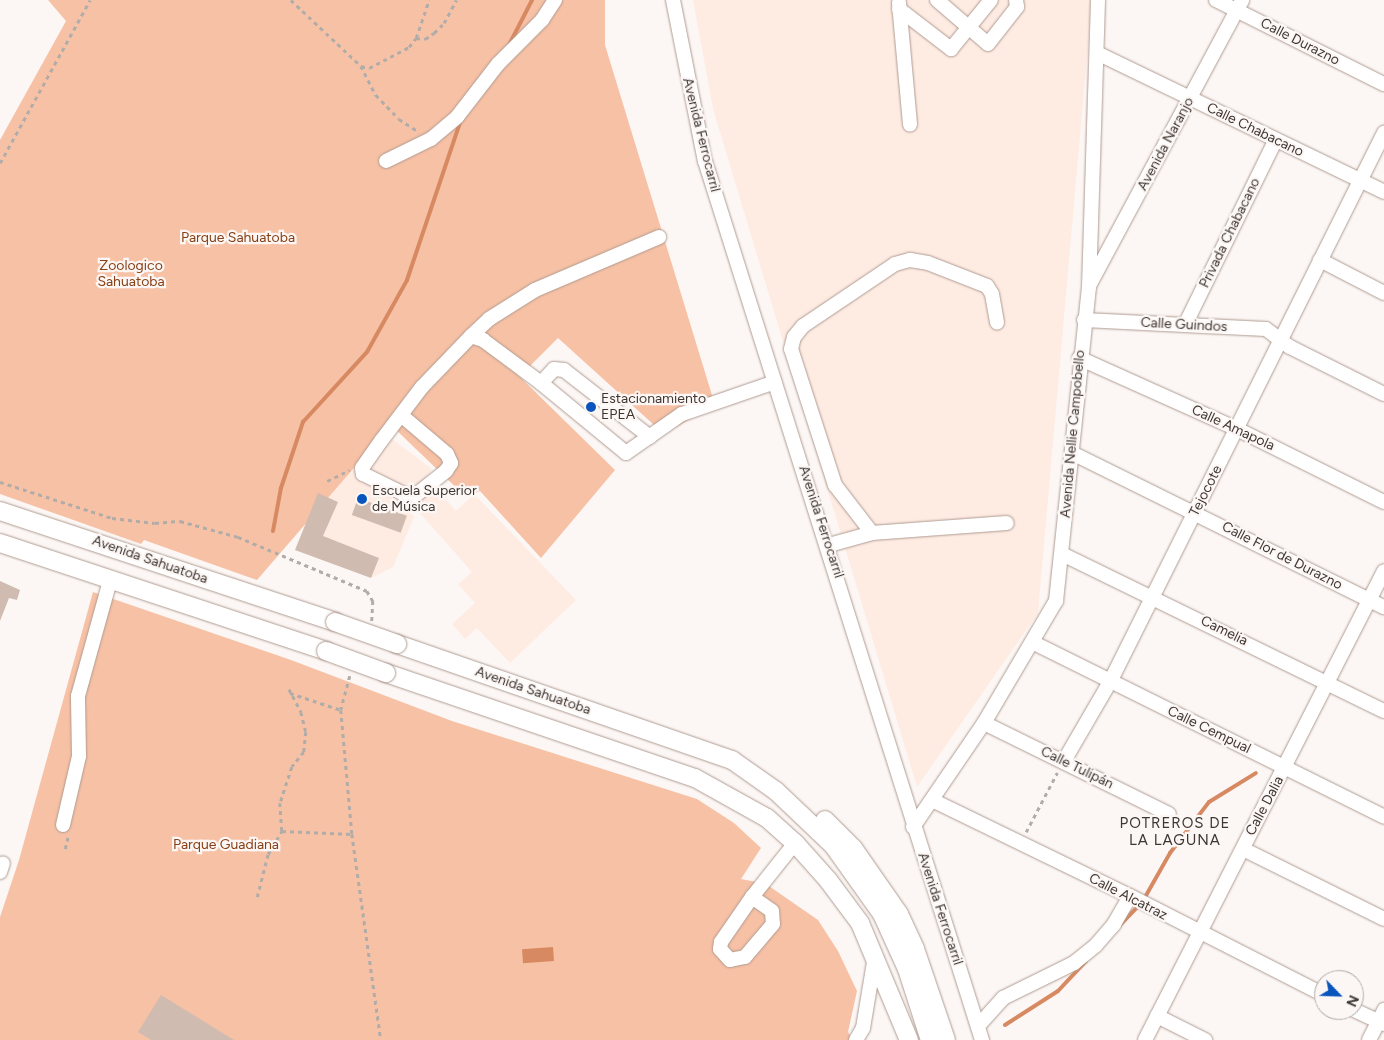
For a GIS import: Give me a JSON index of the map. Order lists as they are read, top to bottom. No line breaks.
{"streets":{"main road":["Avenida Sahuatoba"],"street":["Calle Durazno","Calle Chabacano","Avenida Ferrocarril","Avenida Naranjo","Privada Chabacano","Calle Guindos","Calle Amapola","Avenida Nellie Campobello","Tejocote","Calle Flor de Durazno","Camelia","Calle Cempual","Calle Tulipán","Calle Dalia","Calle Alcatraz"]},"crossings":[["Calle Durazno","Avenida Naranjo"],["Calle Chabacano","Avenida Naranjo"],["Calle Chabacano","Privada Chabacano"],["Calle Chabacano","Avenida Nellie Campobello"],["Calle Chabacano","Tejocote"],["Avenida Ferrocarril","Avenida Nellie Campobello"],["Avenida Naranjo","Avenida Nellie Campobello"],["Privada Chabacano","Calle Guindos"],["Calle Guindos","Avenida Nellie Campobello"],["Calle Guindos","Tejocote"],["Calle Amapola","Avenida Nellie Campobello"],["Calle Amapola","Tejocote"],["Avenida Nellie Campobello","Calle Flor de Durazno"],["Avenida Nellie Campobello","Camelia"],["Avenida Nellie Campobello","Calle Cempual"],["Avenida Nellie Campobello","Calle Tulipán"],["Avenida Nellie Campobello","Calle Alcatraz"],["Tejocote","Calle Flor de Durazno"],["Tejocote","Camelia"],["Tejocote","Calle Cempual"],["Tejocote","Calle Tulipán"],["Calle Flor de Durazno","Calle Dalia"],["Camelia","Calle Dalia"],["Calle Cempual","Calle Dalia"],["Calle Dalia","Calle Alcatraz"]],"districts":["POTREROS DE LA LAGUNA"],"parks":["Parque Sahuatoba","Zoologico Sahuatoba","Parque Guadiana"],"places":["Estacionamiento EPEA","Escuela Superior de Música"],"north":"bottom right"}
